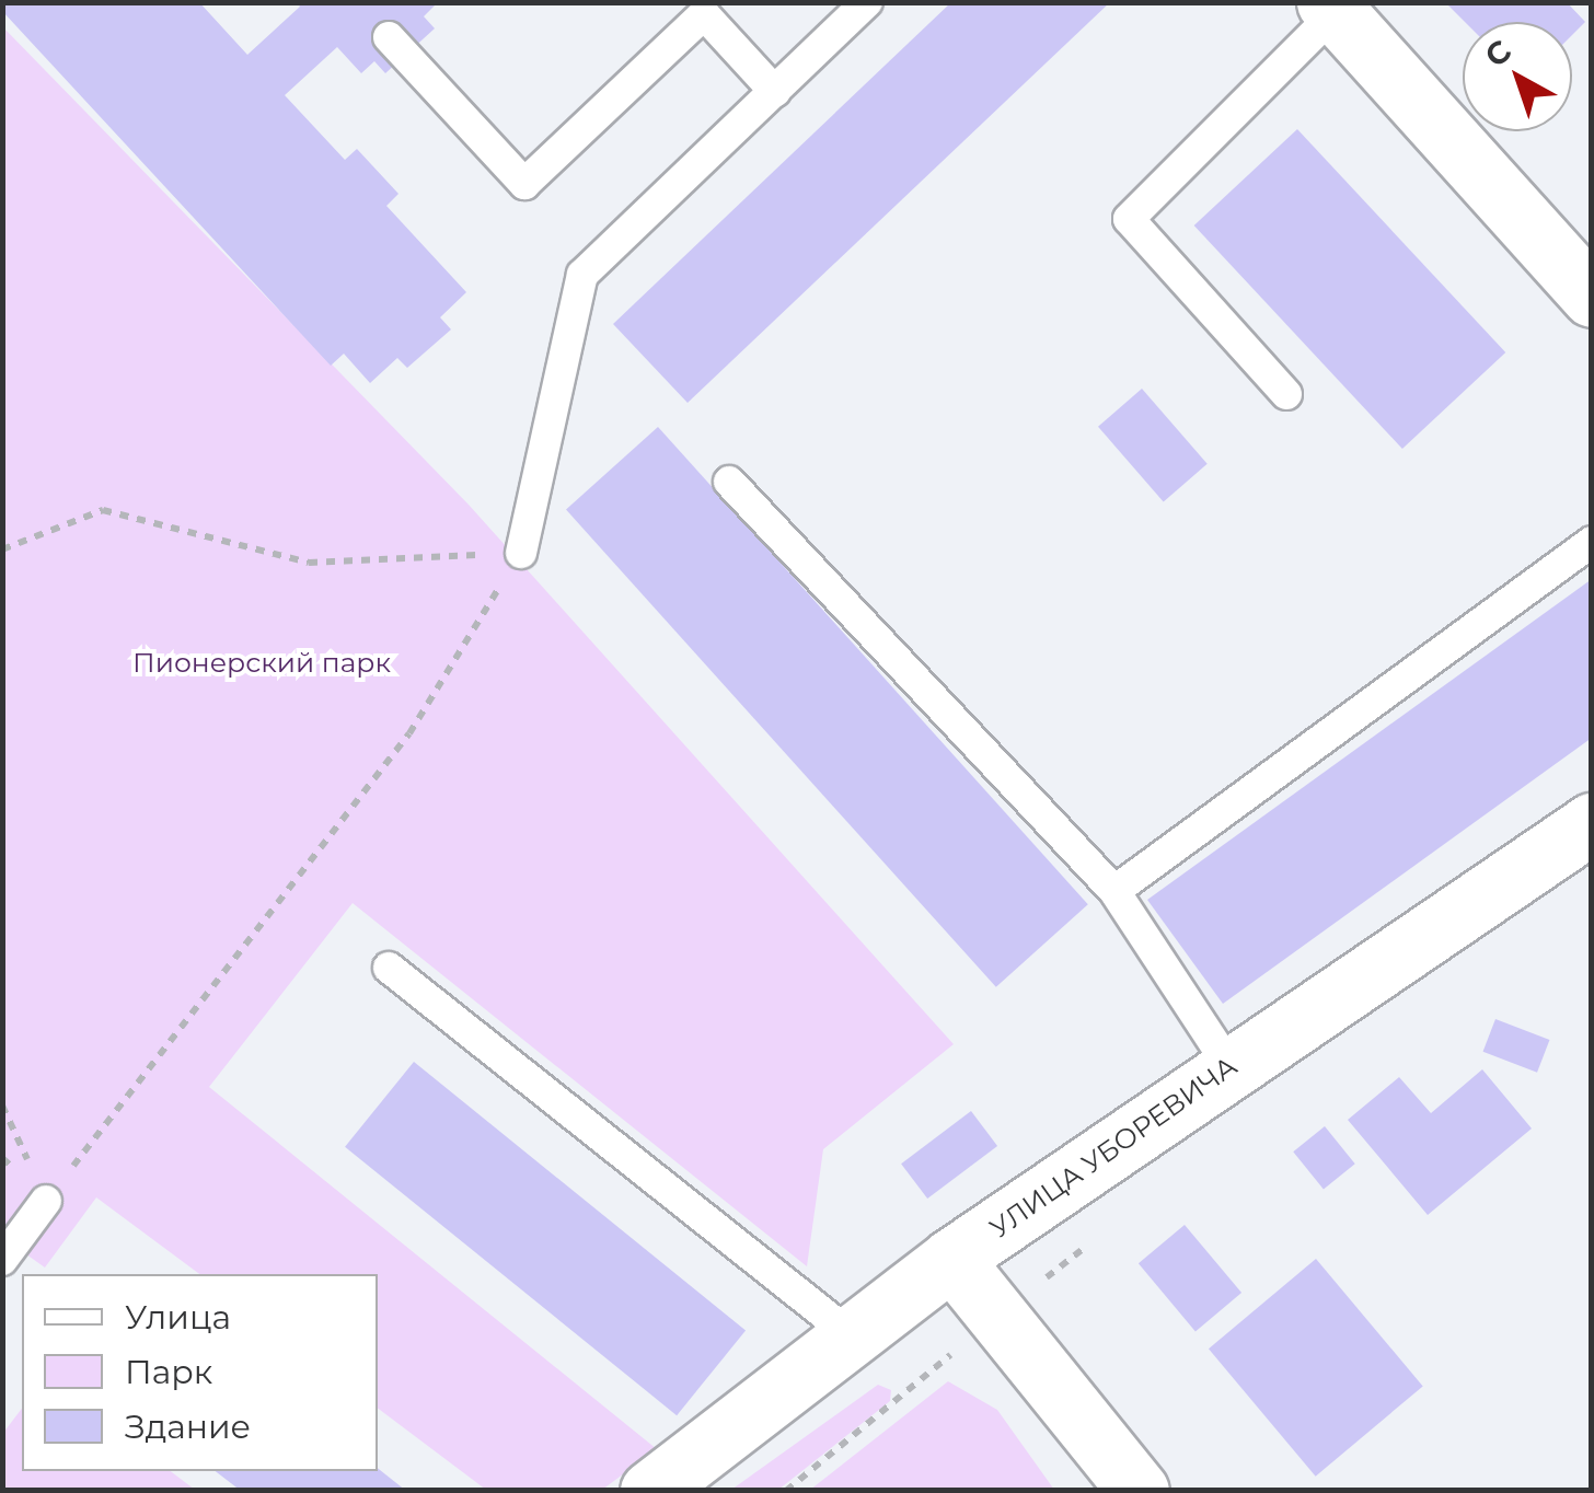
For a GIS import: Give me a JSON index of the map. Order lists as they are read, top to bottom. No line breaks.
{"streets":{"street":["УЛИЦА УБОРЕВИЧА"]},"parks":["Пионерский парк"],"legend":["Улица","Парк","Здание"],"north":"top left"}
